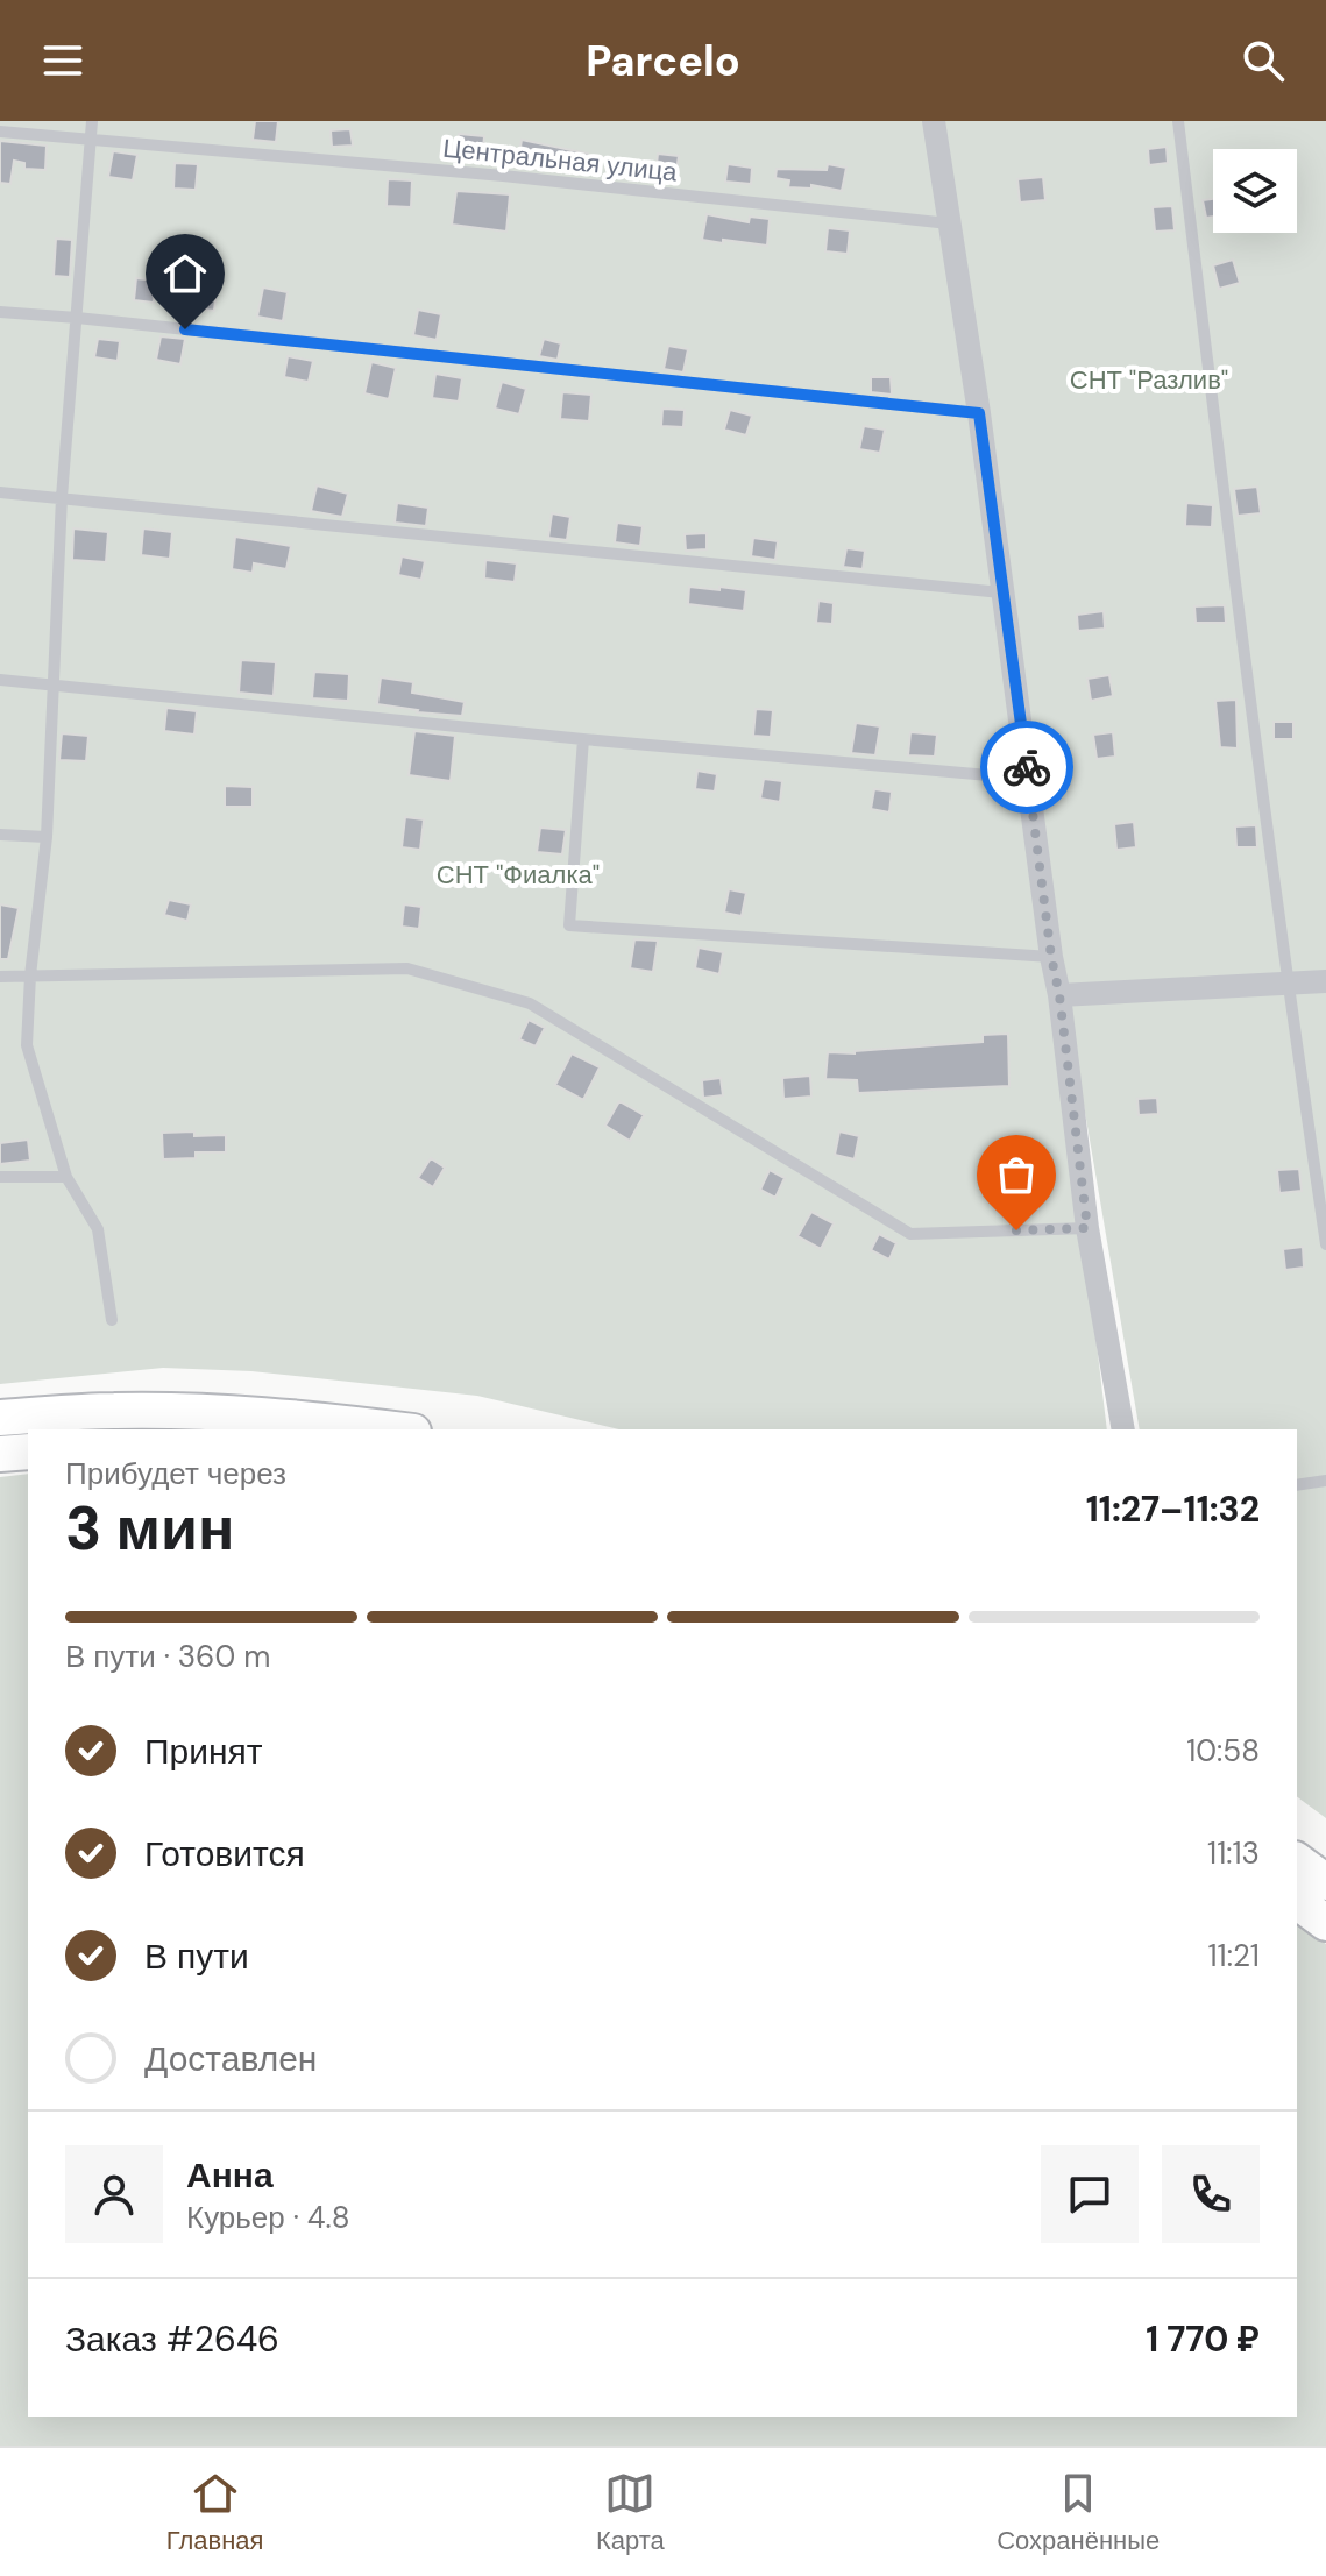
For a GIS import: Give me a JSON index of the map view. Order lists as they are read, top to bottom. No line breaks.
{"streets":{"lane":["Центральная улица"]},"parks":["СНТ \"Разлив\"","СНТ \"Фиалка\""],"page":{"header":"Parcelo","heading":["3 мин","Прибудет через","11:27–11:32"],"panel":["Анна","Курьер · 4.8","Заказ #2646","1 770 ₽"],"bar":"В пути · 360 m","list":[["Принят","10:58"],["Готовится","11:13"],["В пути","11:21"],"Доставлен"],"tabs":["Главная","Карта","Сохранённые"]}}
